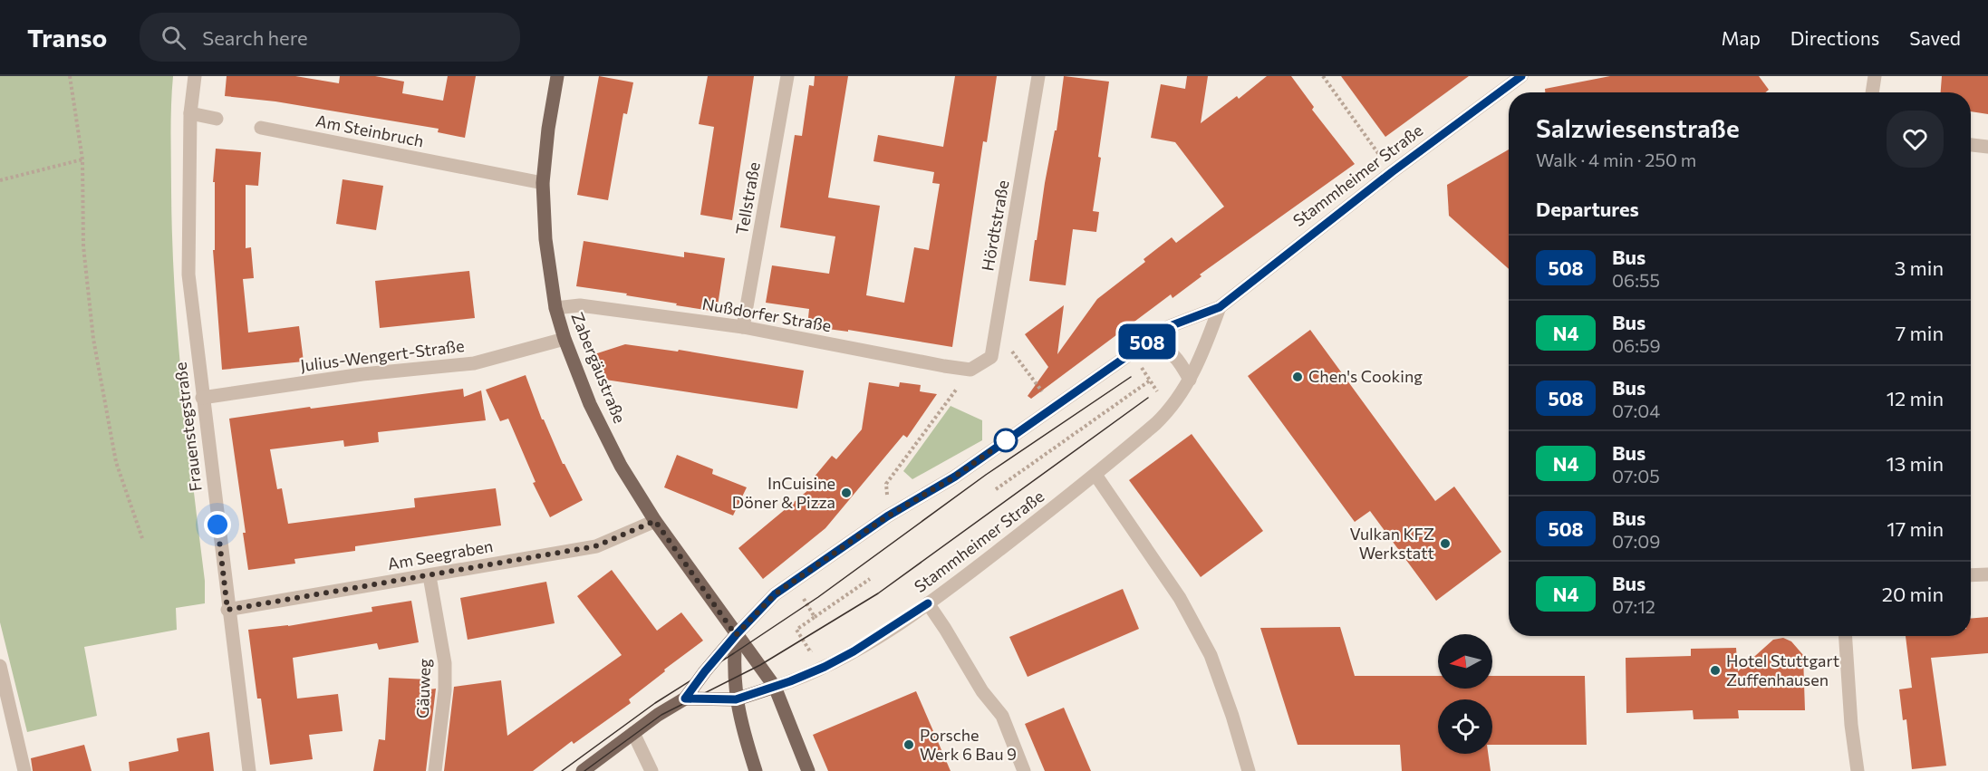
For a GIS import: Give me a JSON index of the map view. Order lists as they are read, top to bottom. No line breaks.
{"streets":{"main road":["Stammheimer Straße","Zabergäustraße"],"street":["Am Steinbruch","Tellstraße","Hördtstraße","Nußdorfer Straße","Julius-Wengert-Straße","Frauenstegstraße","Am Seegraben","Gäuweg"]},"crossings":[["Am Steinbruch","Zabergäustraße"],["Stammheimer Straße","Zabergäustraße"],["Tellstraße","Nußdorfer Straße"],["Hördtstraße","Nußdorfer Straße"],["Nußdorfer Straße","Zabergäustraße"],["Julius-Wengert-Straße","Zabergäustraße"],["Julius-Wengert-Straße","Frauenstegstraße"],["Zabergäustraße","Am Seegraben"],["Frauenstegstraße","Am Seegraben"],["Am Seegraben","Gäuweg"]],"places":["Chen's Cooking","InCuisine Döner & Pizza","Vulkan KFZ Werkstatt","Hotel Stuttgart Zuffenhausen","Porsche Werk 6 Bau 9"],"lines":["bus line 508"],"north":"left","page":{"header":"Transo","search":"Search here","nav":["Map","Directions","Saved"],"on_map":"508","heading":[["Salzwiesenstraße","Walk · 4 min · 250 m"],"Departures"],"list":[{"mark":"508","name":"Bus","note":"06:55","value":"3 min"},{"mark":"N4","name":"Bus","note":"06:59","value":"7 min"},{"mark":"508","name":"Bus","note":"07:04","value":"12 min"},{"mark":"N4","name":"Bus","note":"07:05","value":"13 min"},{"mark":"508","name":"Bus","note":"07:09","value":"17 min"},{"mark":"N4","name":"Bus","note":"07:12","value":"20 min"}]}}
